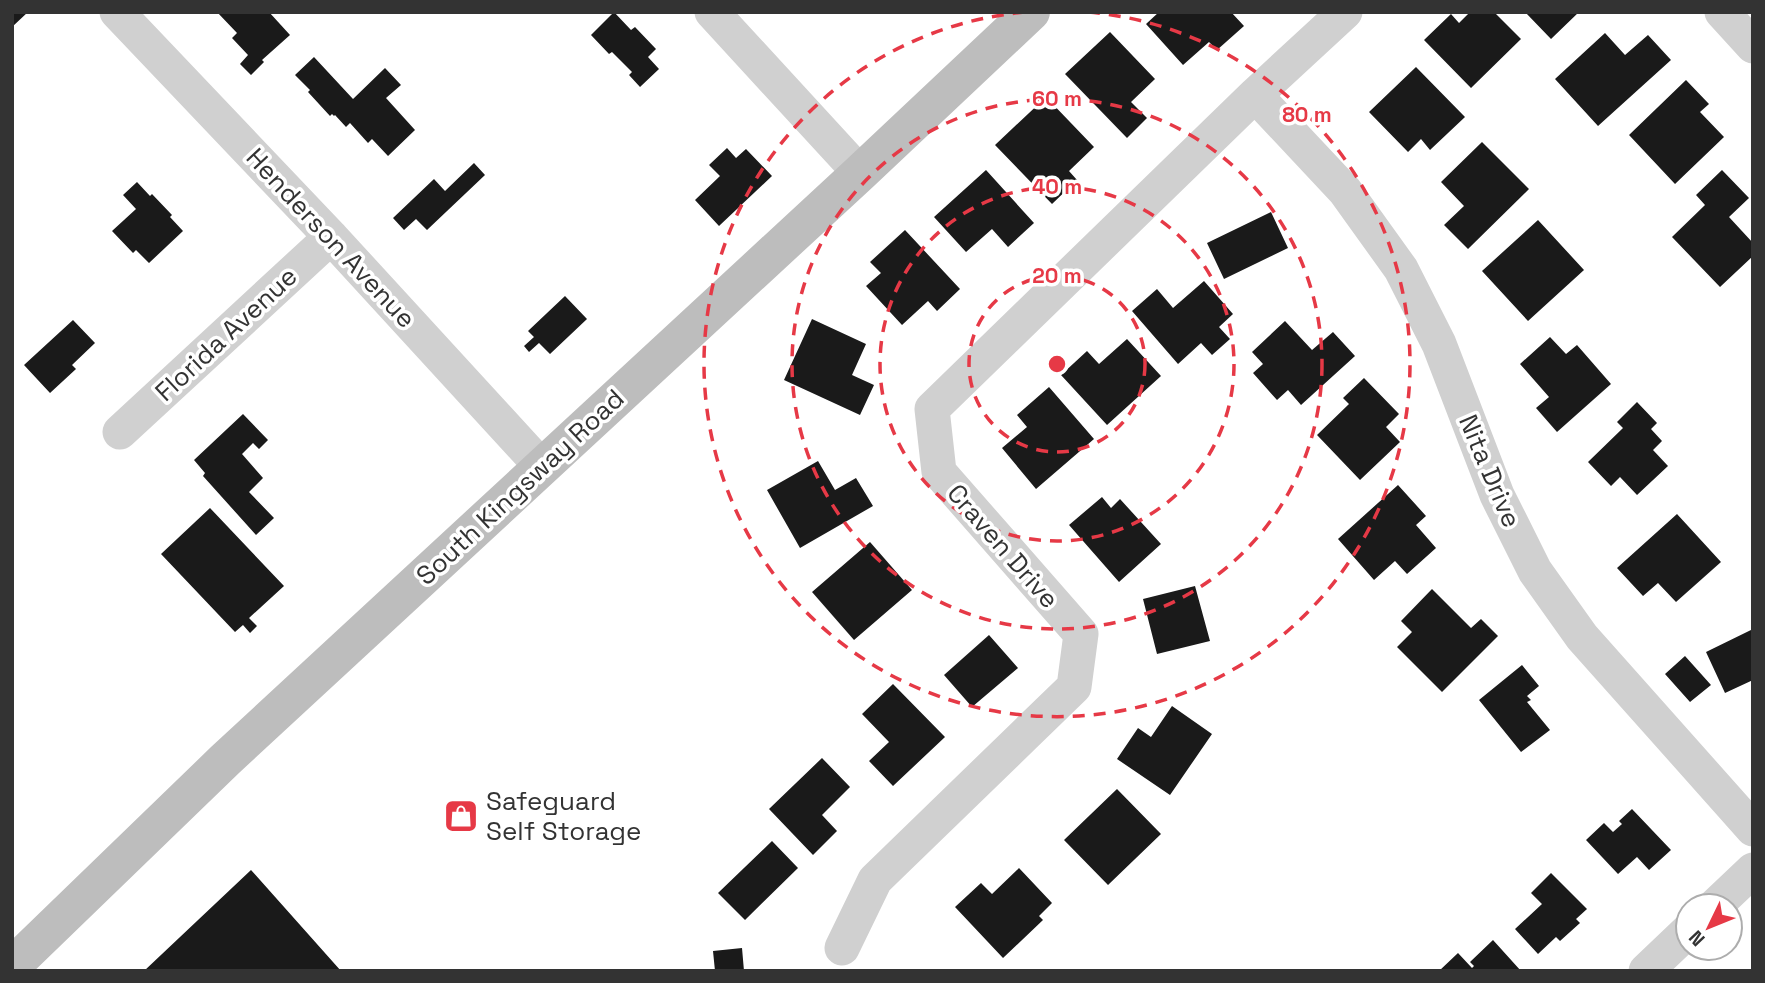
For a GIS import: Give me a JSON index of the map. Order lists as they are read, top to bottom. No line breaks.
{"streets":{"street":["Henderson Avenue","Florida Avenue","Nita Drive","South Kingsway Road","Craven Drive"]},"crossings":[["Henderson Avenue","Florida Avenue"],["Henderson Avenue","South Kingsway Road"],["Nita Drive","Craven Drive"]],"places":{"shop":["Safeguard Self Storage"]},"north":"bottom left","rings":["60 m","80 m","40 m","20 m"]}
